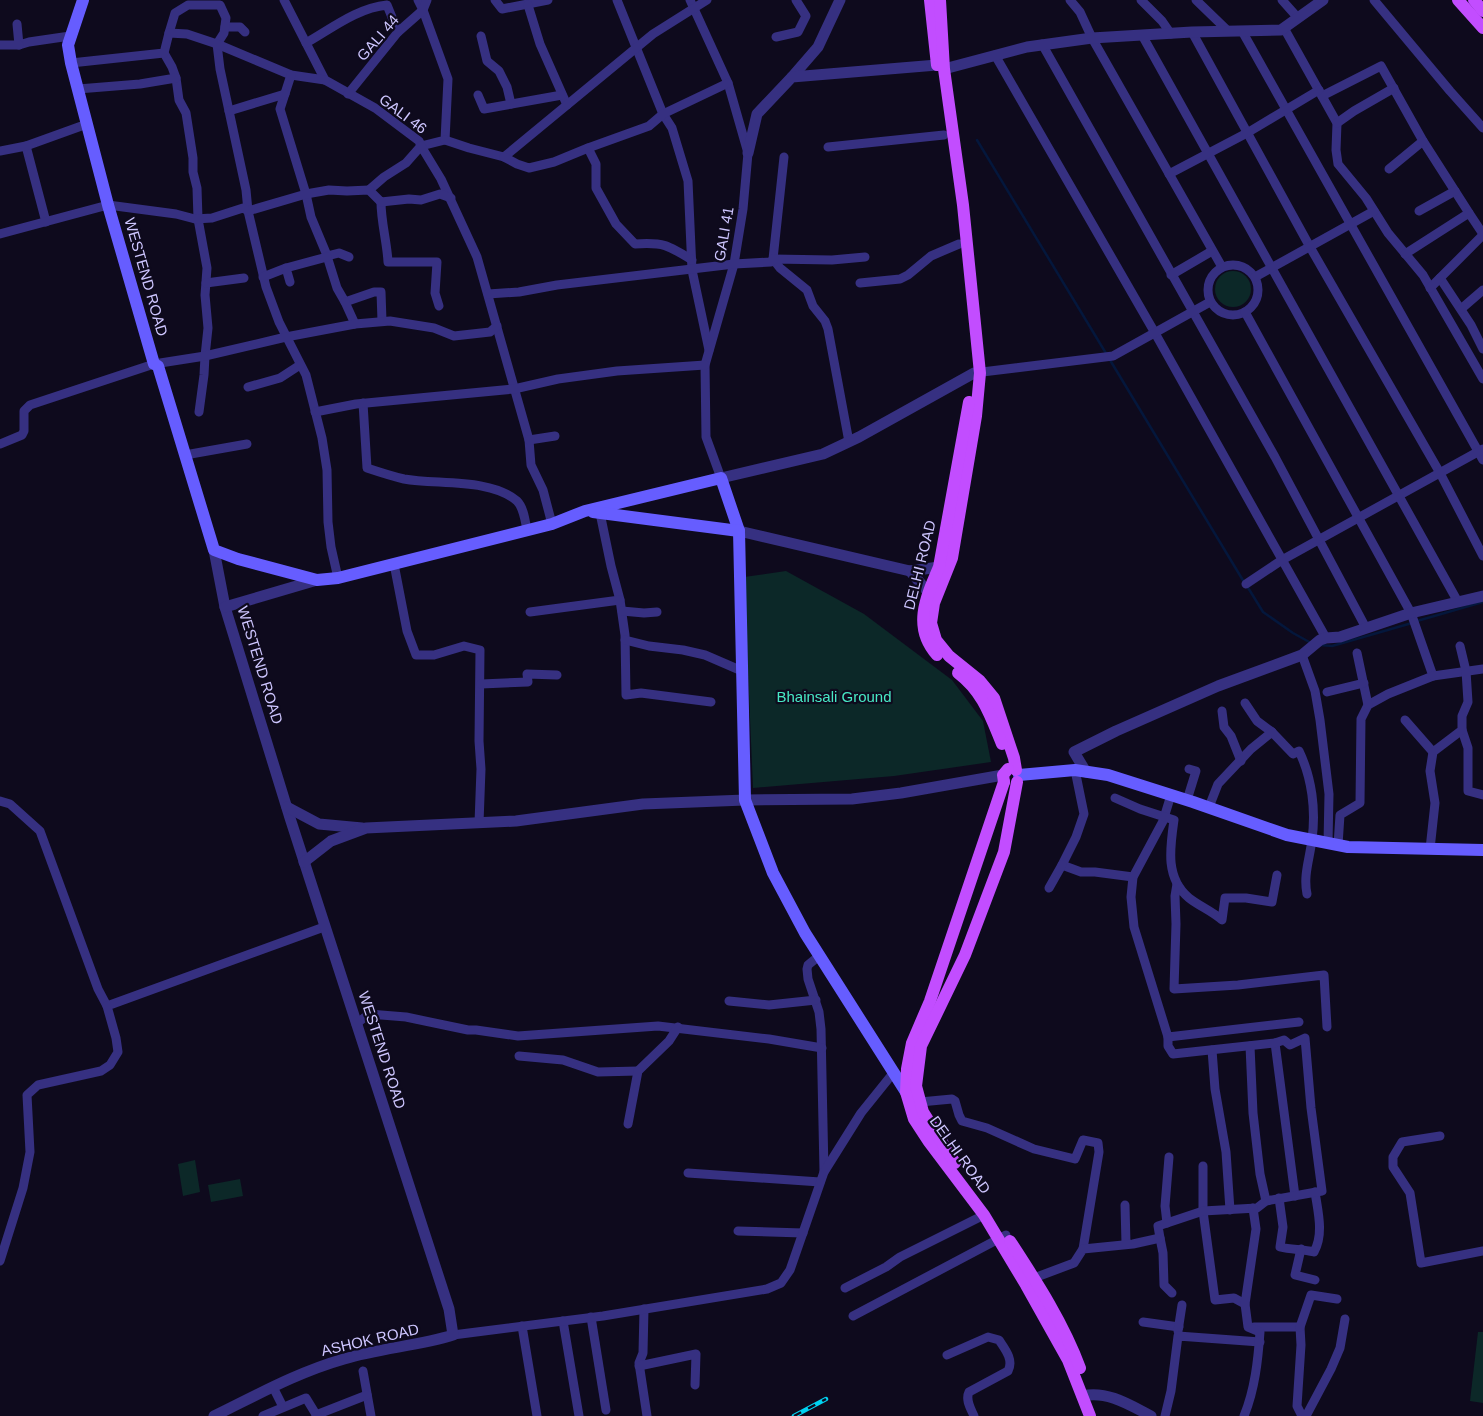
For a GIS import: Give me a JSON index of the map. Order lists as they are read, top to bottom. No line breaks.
{"streets":{"main road":["WESTEND ROAD","DELHI ROAD"],"street":["GALI 44","GALI 46","GALI 41","ASHOK ROAD"]},"crossings":[["GALI 44","GALI 46"],["WESTEND ROAD","ASHOK ROAD"]],"parks":["Bhainsali Ground"]}
